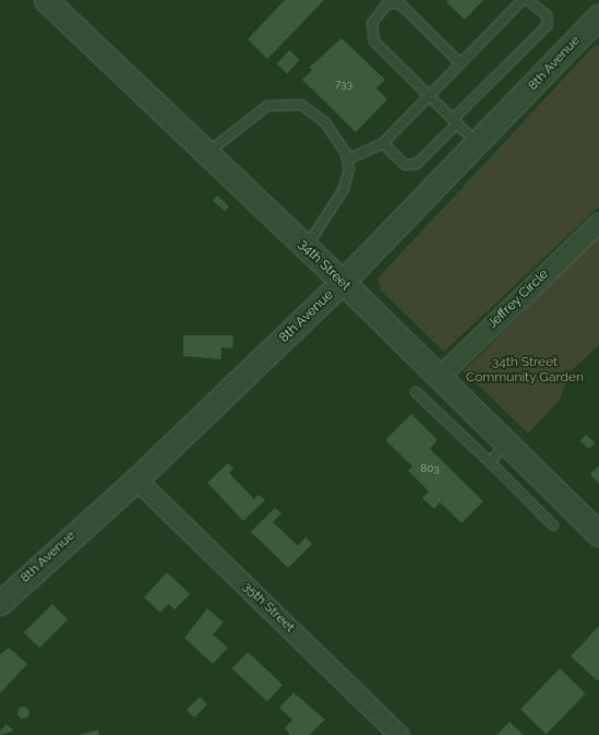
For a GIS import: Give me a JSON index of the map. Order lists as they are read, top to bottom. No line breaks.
{"streets":{"street":["8th Avenue","34th Street","Jeffrey Circle","35th Street"]},"crossings":[["8th Avenue","34th Street"],["8th Avenue","35th Street"],["34th Street","Jeffrey Circle"]],"parks":["34th Street Community Garden"],"house_numbers":["733","803"]}
